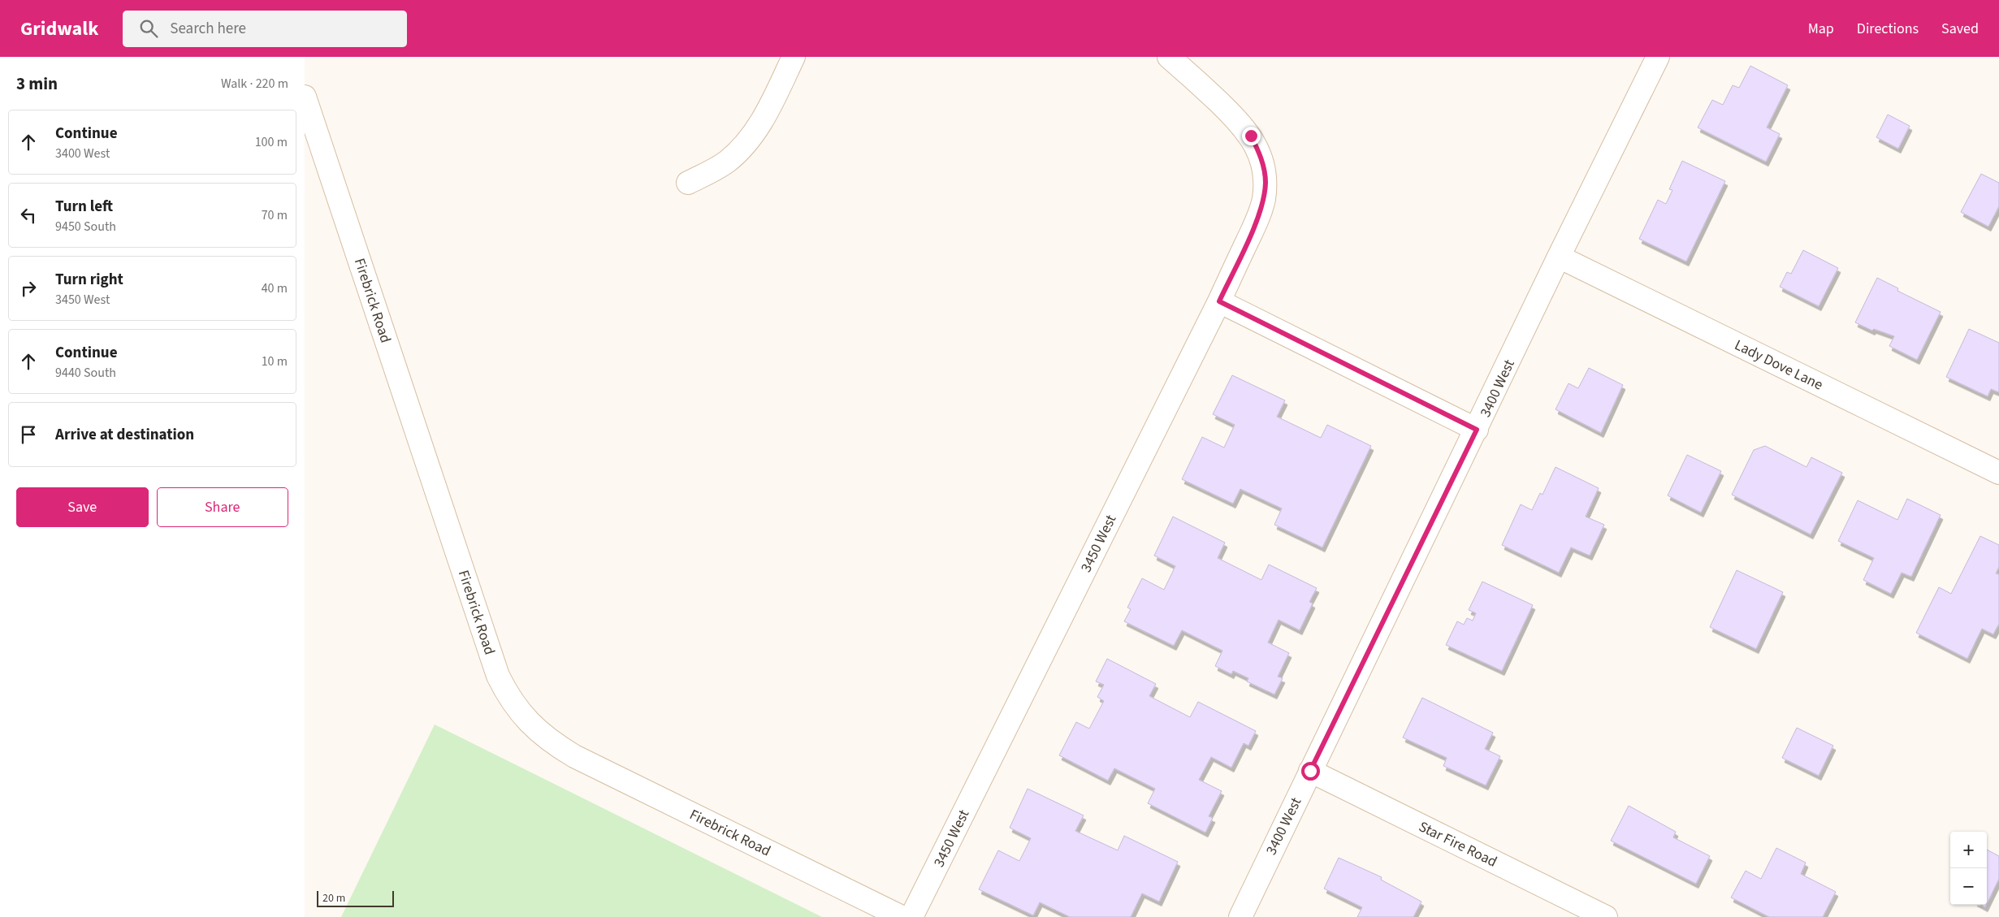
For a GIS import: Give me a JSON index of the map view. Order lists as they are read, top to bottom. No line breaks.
{"streets":{"street":["Firebrick Road","Lady Dove Lane","3400 West","3450 West","Star Fire Road"]},"crossings":[["Lady Dove Lane","3400 West"],["3400 West","Star Fire Road"]],"scale_bar":"20 m","page":{"header":"Gridwalk","search":"Search here","nav":["Map","Directions","Saved"],"heading":["3 min","Walk · 220 m"],"list":[["Continue","3400 West","100 m"],["Turn left","9450 South","70 m"],["Turn right","3450 West","40 m"],["Continue","9440 South","10 m"],"Arrive at destination"],"buttons":["Save","Share"],"map_buttons":["+","−"],"scale":"20 m"}}
